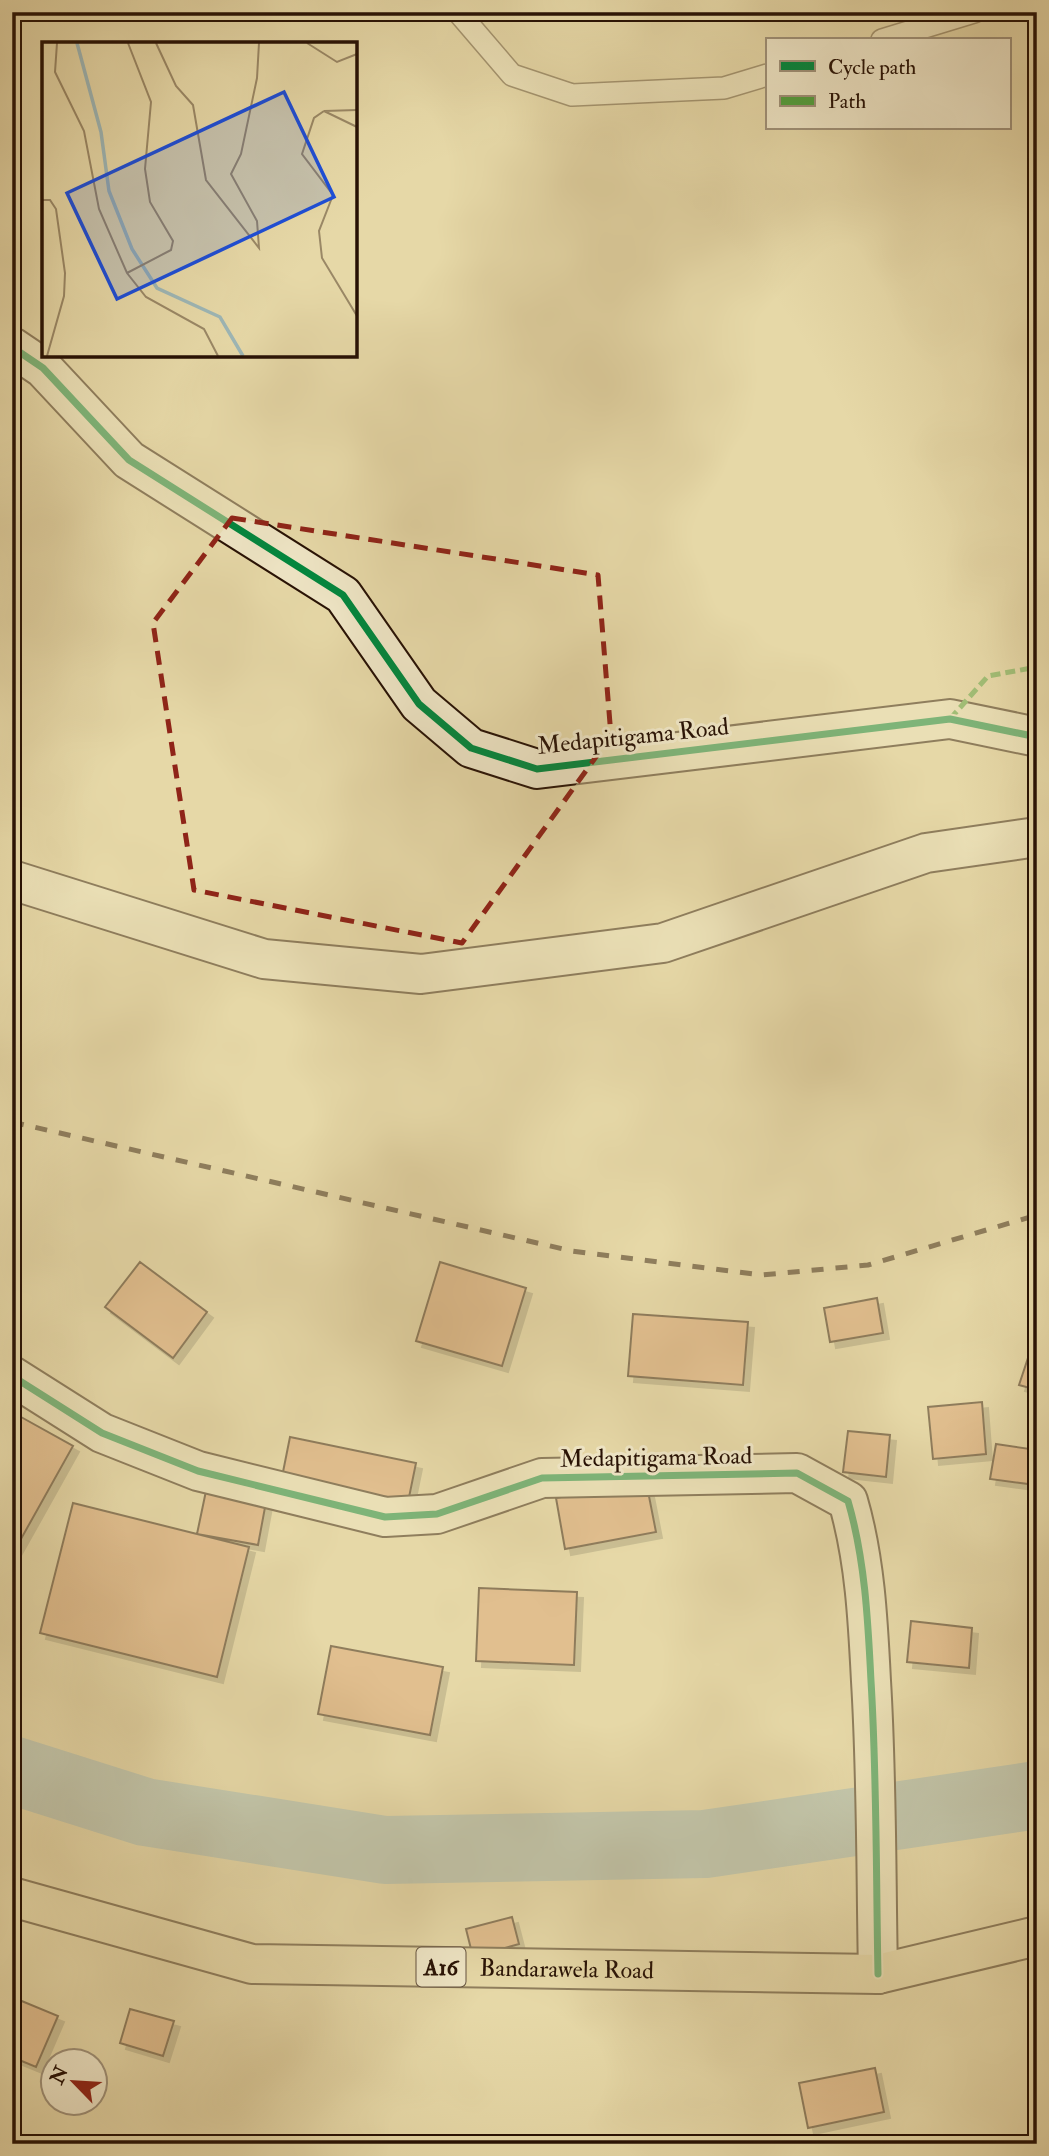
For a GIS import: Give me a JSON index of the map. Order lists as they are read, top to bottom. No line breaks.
{"streets":{"highway":["A16","Bandarawela Road"],"street":["Medapitigama Road"]},"crossings":[["Medapitigama Road","A16"],["Medapitigama Road","Bandarawela Road"],["A16","Bandarawela Road"]],"legend":["Cycle path","Path"],"north":"top left"}
